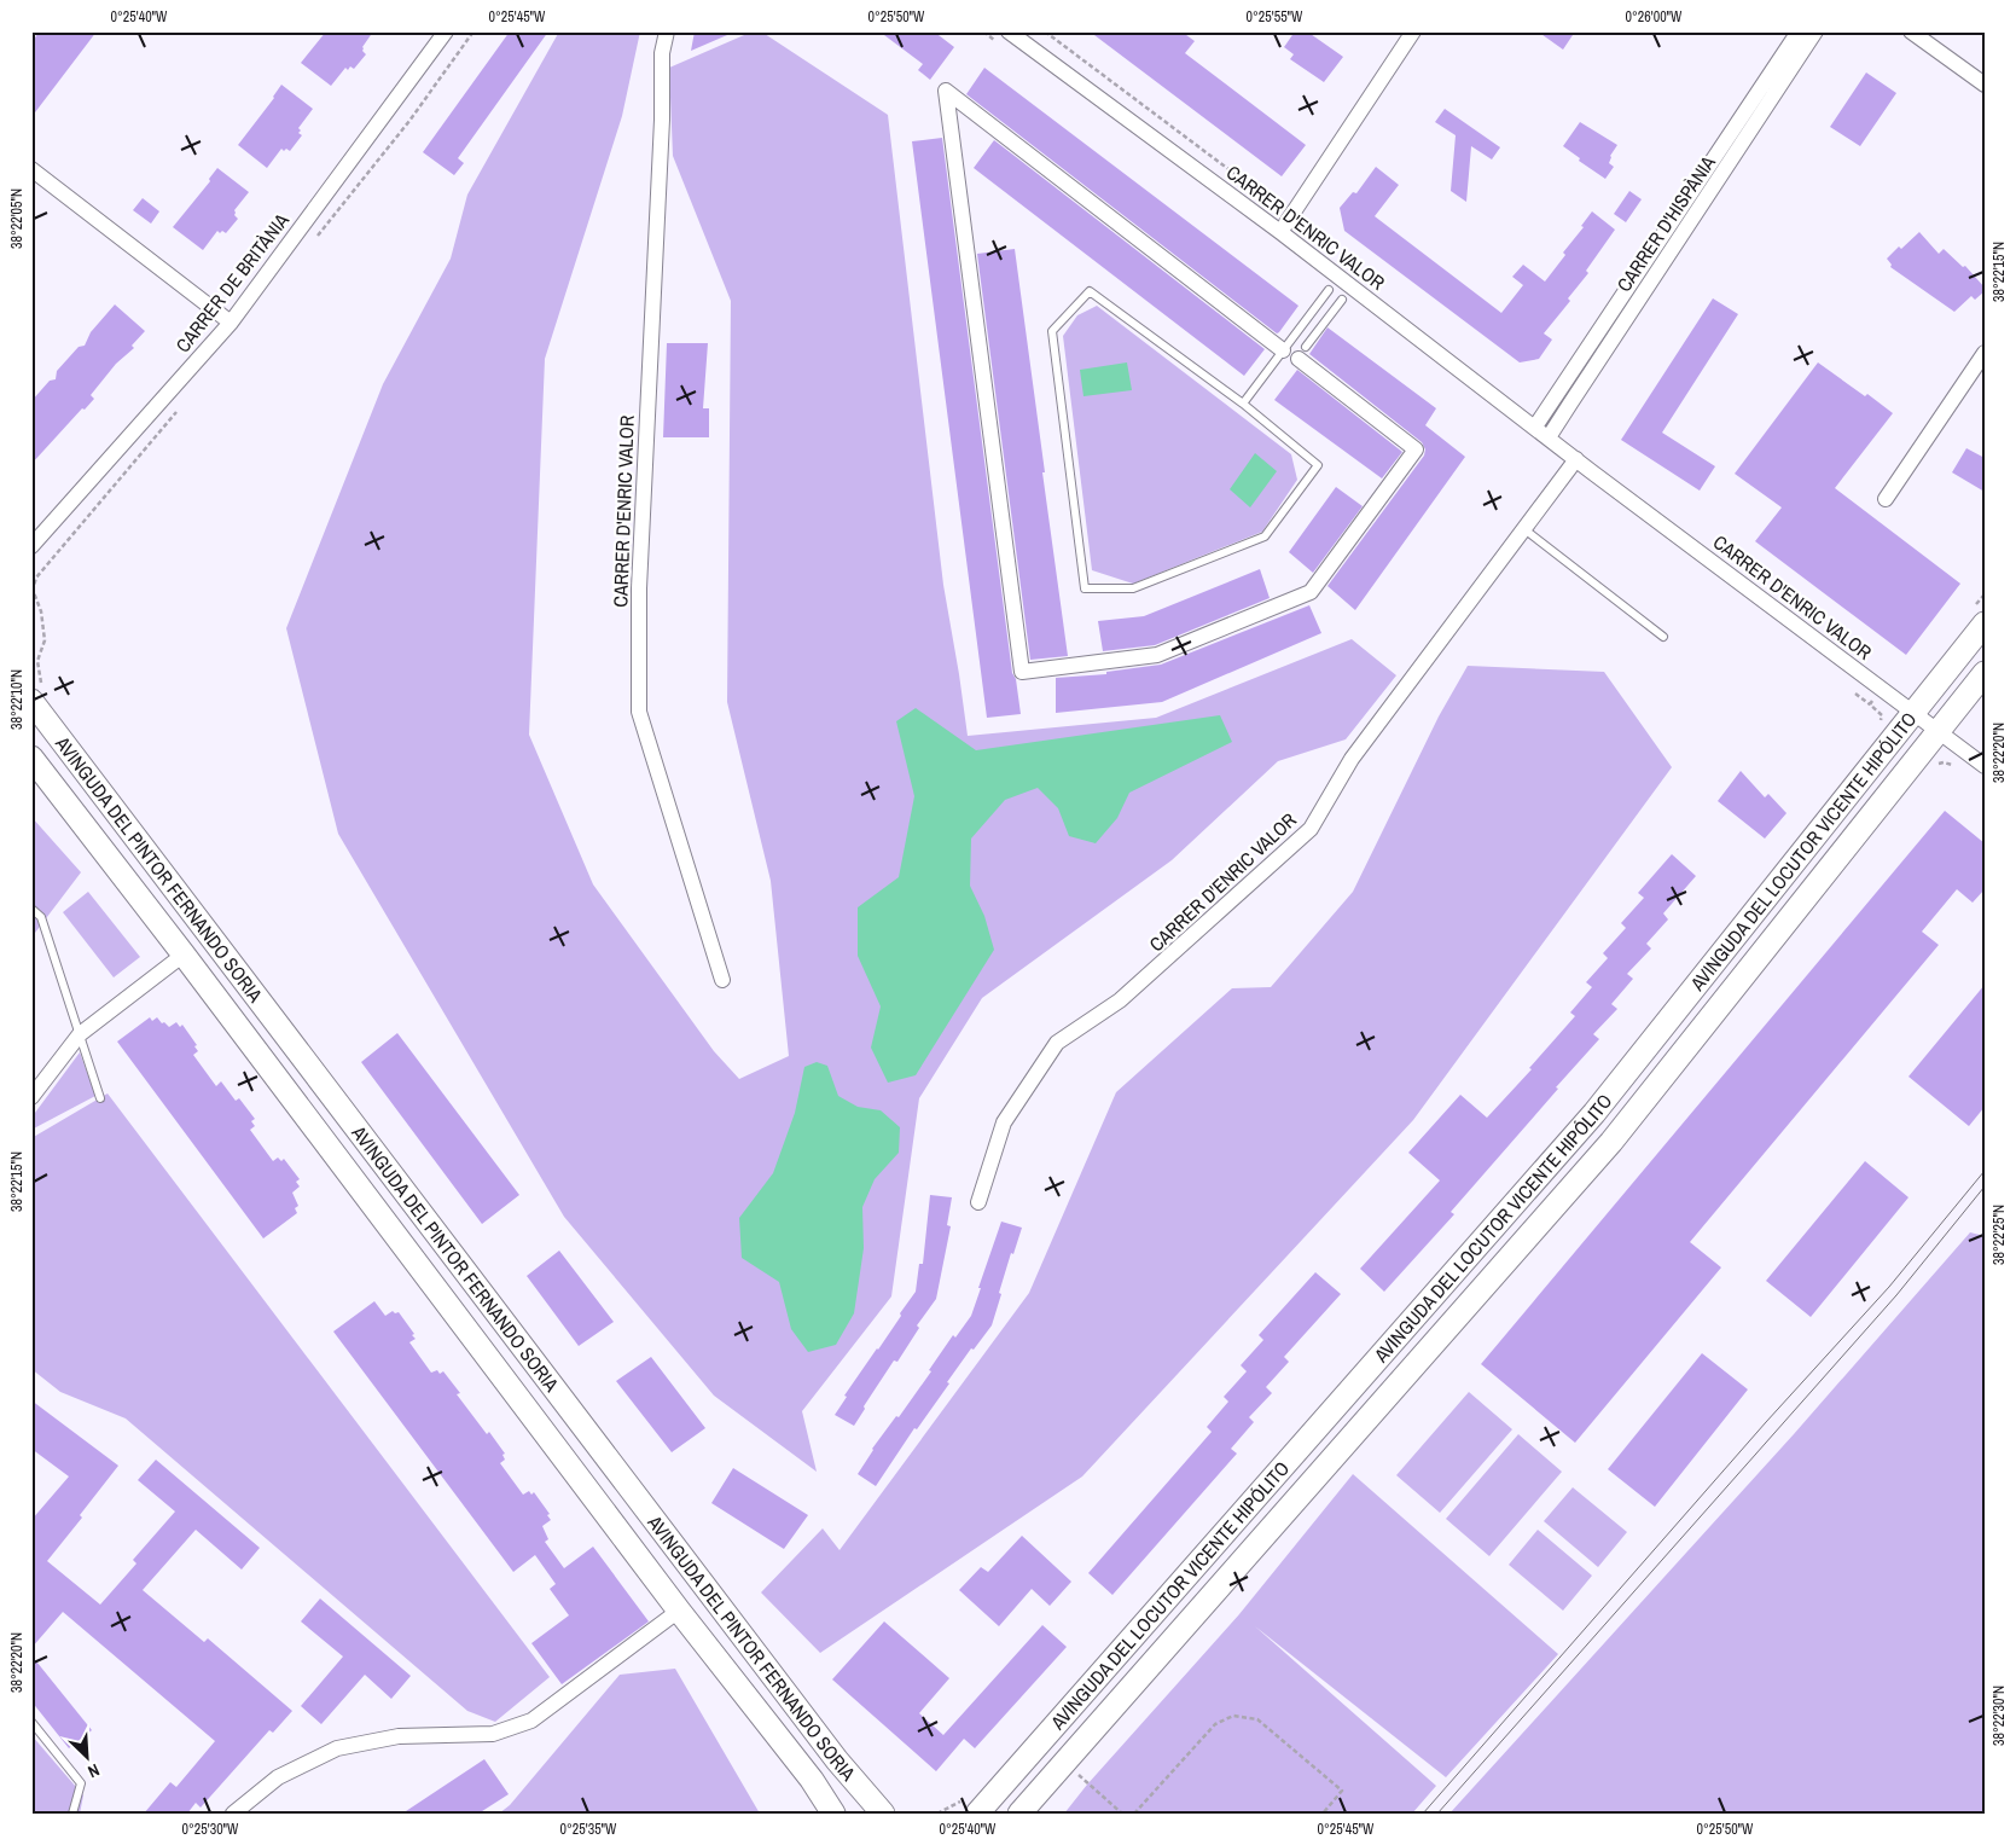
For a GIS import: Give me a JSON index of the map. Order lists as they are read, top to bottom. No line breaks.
{"streets":{"main road":["AVINGUDA DEL LOCUTOR VICENTE HIPÓLITO","AVINGUDA DEL PINTOR FERNANDO SORIA"],"street":["CARRER D'HISPÀNIA","CARRER D'ENRIC VALOR","CARRER DE BRITÀNIA"]},"crossings":[["CARRER D'HISPÀNIA","CARRER D'ENRIC VALOR"],["CARRER D'ENRIC VALOR","AVINGUDA DEL LOCUTOR VICENTE HIPÓLITO"]],"north":"bottom right","coordinates":["0°25'40\"W","0°25'45\"W","0°25'50\"W","0°25'55\"W","0°26'00\"W","38°22'05\"N","38°22'15\"N","38°22'10\"N","38°22'20\"N","38°22'25\"N","38°22'30\"N","0°25'30\"W","0°25'35\"W"]}
